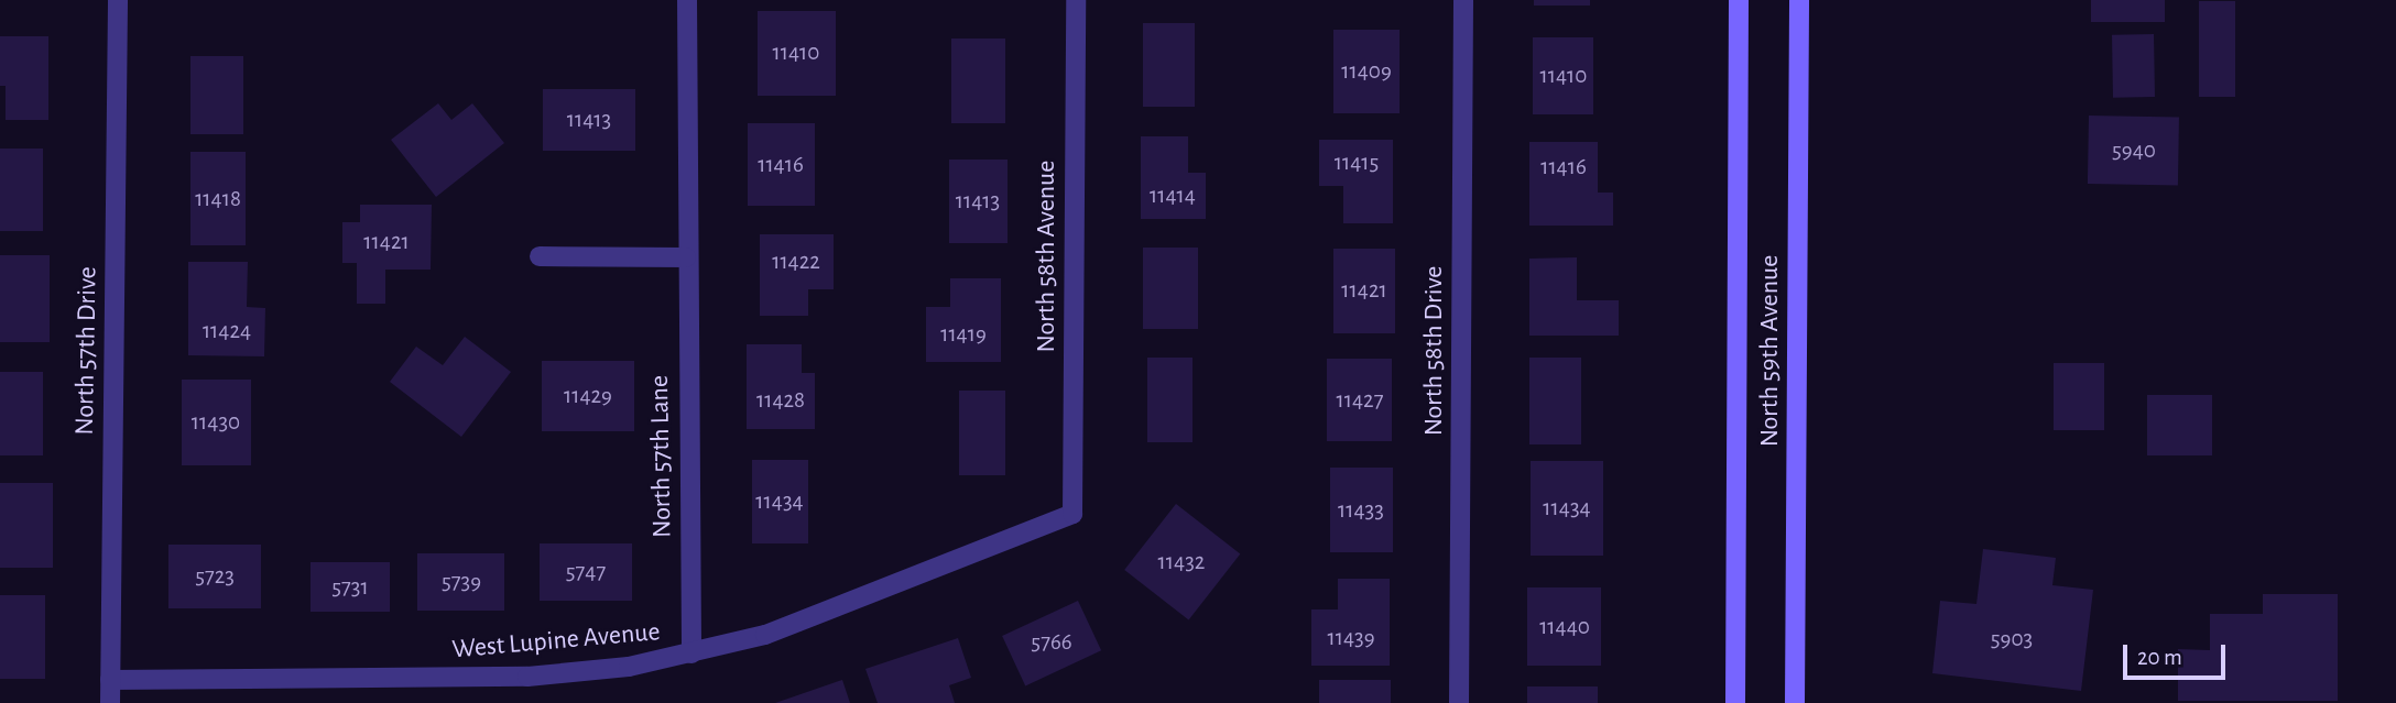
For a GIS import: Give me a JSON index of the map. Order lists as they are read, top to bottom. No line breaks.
{"streets":{"main road":["North 59th Avenue"],"street":["North 58th Avenue","North 57th Drive","North 58th Drive","North 57th Lane","West Lupine Avenue"]},"crossings":[["North 58th Avenue","West Lupine Avenue"],["North 57th Drive","West Lupine Avenue"],["North 57th Lane","West Lupine Avenue"]],"house_numbers":["11410","11409","11410","11413","5940","11415","11416","11416","11414","11418","11413","11421","11422","11421","11424","11419","11429","11428","11427","11430","11434","11434","11433","11432","5747","5723","5739","5731","11440","11439","5903","5766"],"scale_bar":"20 m"}
